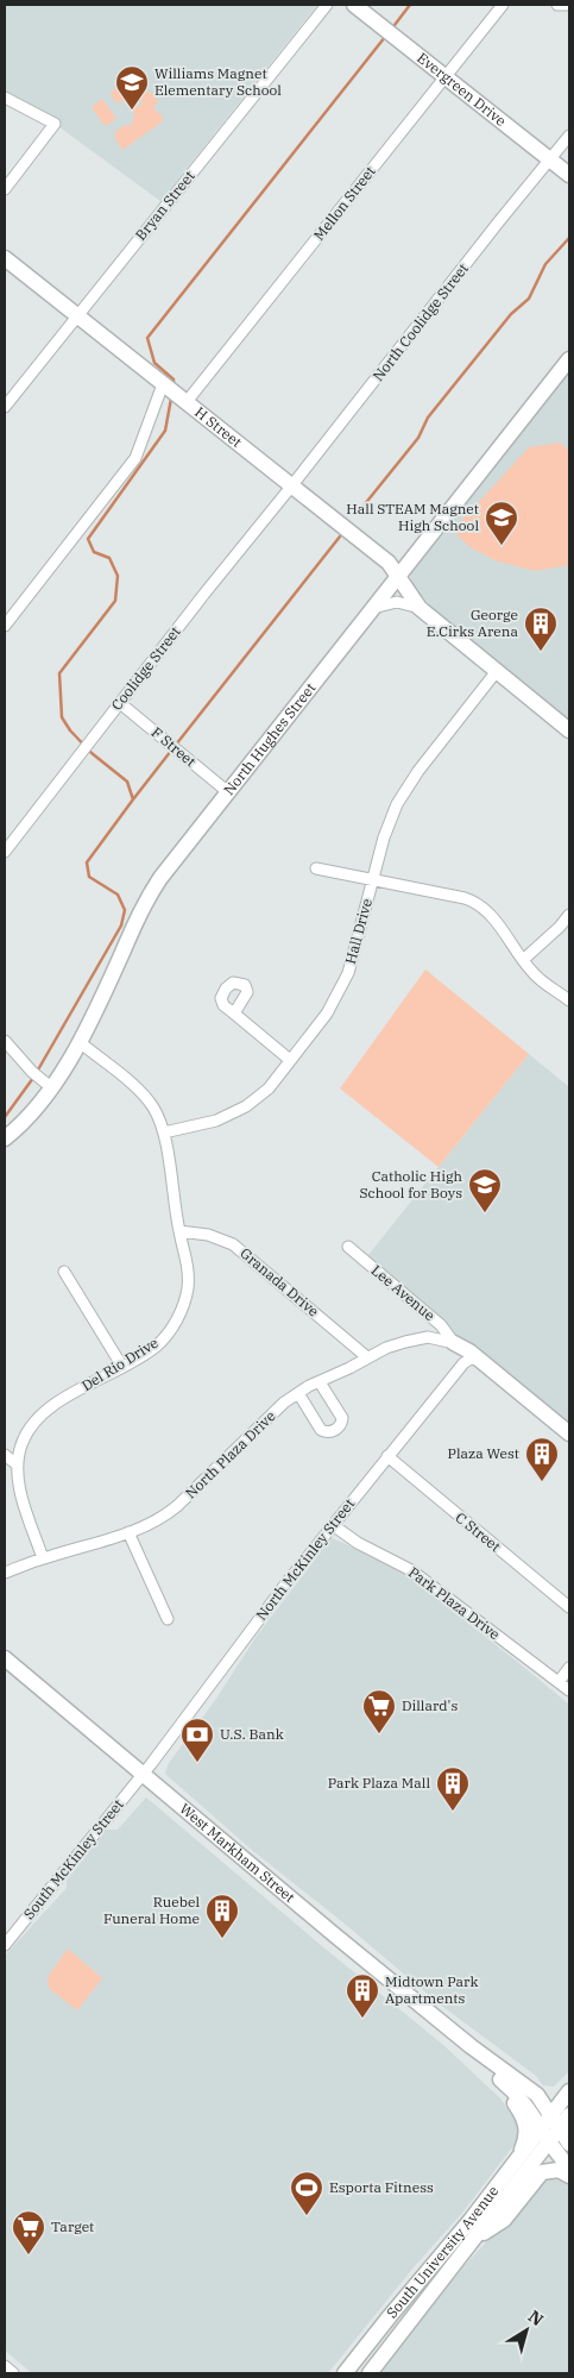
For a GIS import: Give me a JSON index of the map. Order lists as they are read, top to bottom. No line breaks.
{"streets":{"street":["Evergreen Drive","Mellon Street","Bryan Street","North Coolidge Street","H Street","Coolidge Street","North Hughes Street","F Street","Hall Drive","Granada Drive","Lee Avenue","Del Rio Drive","North Plaza Drive","C Street","North McKinley Street","Park Plaza Drive","West Markham Street","South McKinley Street","South University Avenue"]},"crossings":[["Evergreen Drive","Mellon Street"],["Evergreen Drive","North Coolidge Street"],["Mellon Street","H Street"],["Bryan Street","H Street"],["North Coolidge Street","H Street"],["North Coolidge Street","Coolidge Street"],["H Street","Coolidge Street"],["H Street","North Hughes Street"],["H Street","Hall Drive"],["Coolidge Street","F Street"],["North Hughes Street","F Street"],["North Hughes Street","Del Rio Drive"],["Hall Drive","Del Rio Drive"],["Granada Drive","Del Rio Drive"],["Granada Drive","North Plaza Drive"],["Lee Avenue","North Plaza Drive"],["Del Rio Drive","North Plaza Drive"],["C Street","North McKinley Street"],["North McKinley Street","Park Plaza Drive"],["North McKinley Street","West Markham Street"],["North McKinley Street","South McKinley Street"],["West Markham Street","South McKinley Street"],["West Markham Street","South University Avenue"]],"places":{"school or university":["Williams Magnet Elementary School","Hall STEAM Magnet High School","Catholic High School for Boys"],"building":["George E.Cirks Arena","Plaza West","Park Plaza Mall","Ruebel Funeral Home","Midtown Park Apartments"],"supermarket":["Dillard's","Target"],"bank":["U.S. Bank"],"sports":["Esporta Fitness"]},"north":"top right"}
